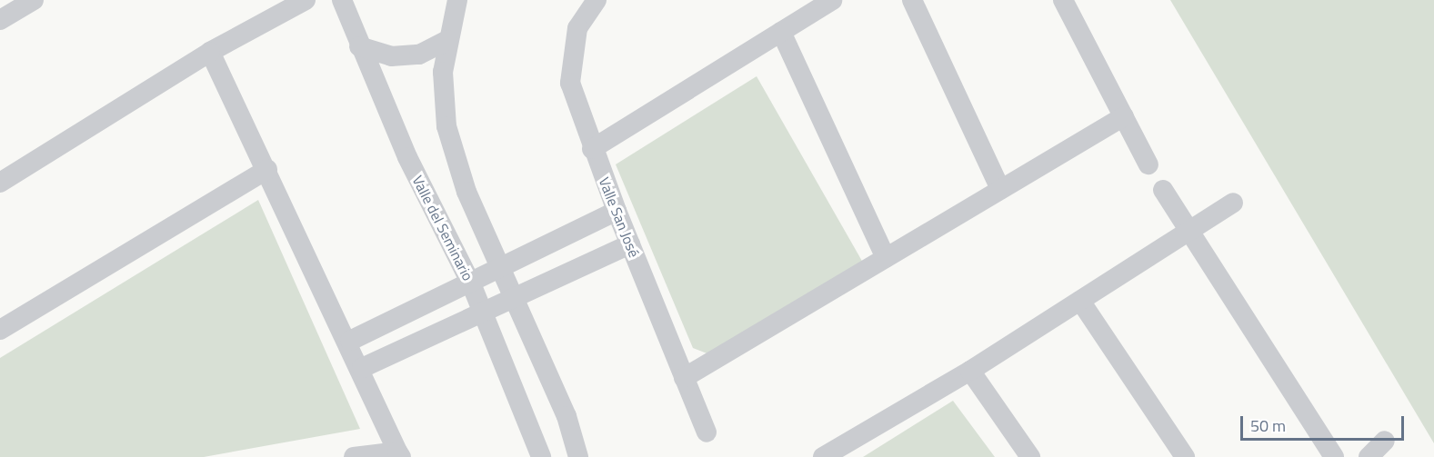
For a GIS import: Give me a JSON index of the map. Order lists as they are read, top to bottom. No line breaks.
{"streets":{"street":["Valle San José","Valle del Seminario"]},"scale_bar":"50 m"}
